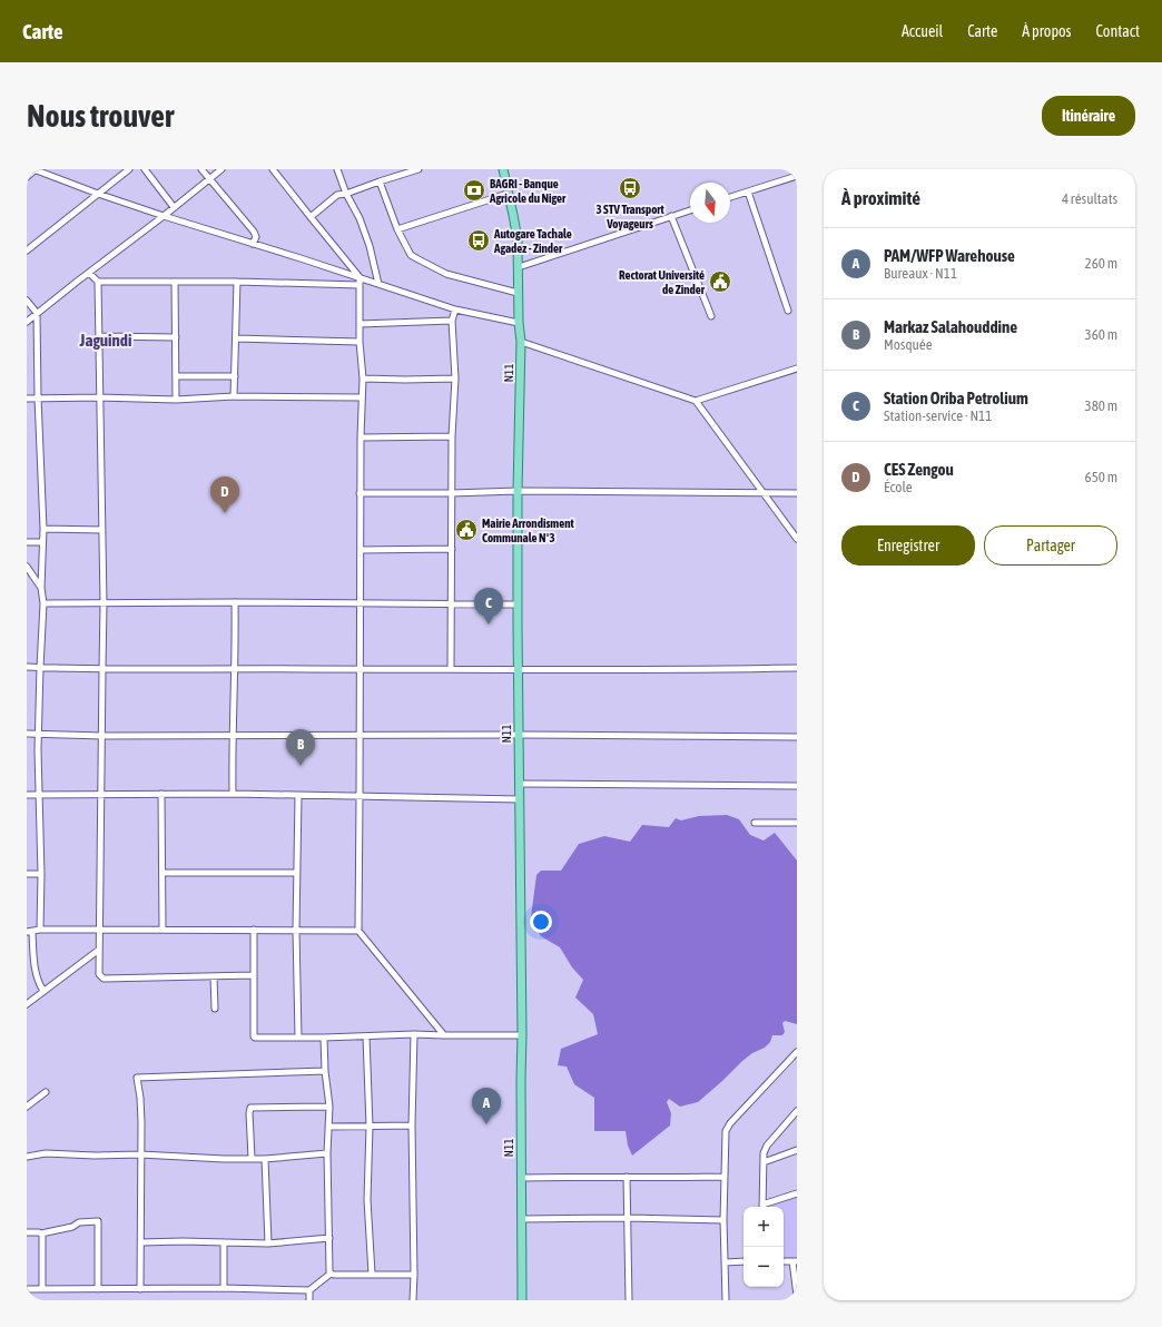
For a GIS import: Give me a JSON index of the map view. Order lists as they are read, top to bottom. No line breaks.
{"streets":{"main road":["N11"]},"districts":["Jaguindi"],"places":{"bus stop":["3 STV Transport Voyageurs","Autogare Tachale Agadez - Zinder"],"bank":["BAGRI - Banque Agricole du Niger"],"public building":["Rectorat Université de Zinder","Mairie Arrondisment Communale N°3"]},"north":"bottom","page":{"header":"Carte","nav":["Accueil","Carte","À propos","Contact"],"buttons":["Itinéraire",["Enregistrer","Partager"]],"title":"Nous trouver","heading":["À proximité","4 résultats"],"list":[{"mark":"A","name":"PAM/WFP Warehouse","note":"Bureaux · N11","value":"260 m"},{"mark":"B","name":"Markaz Salahouddine","note":"Mosquée","value":"360 m"},{"mark":"C","name":"Station Oriba Petrolium","note":"Station-service · N11","value":"380 m"},{"mark":"D","name":"CES Zengou","note":"École","value":"650 m"}],"pins":["D","C","B","A"],"map_buttons":["+","−"]}}
